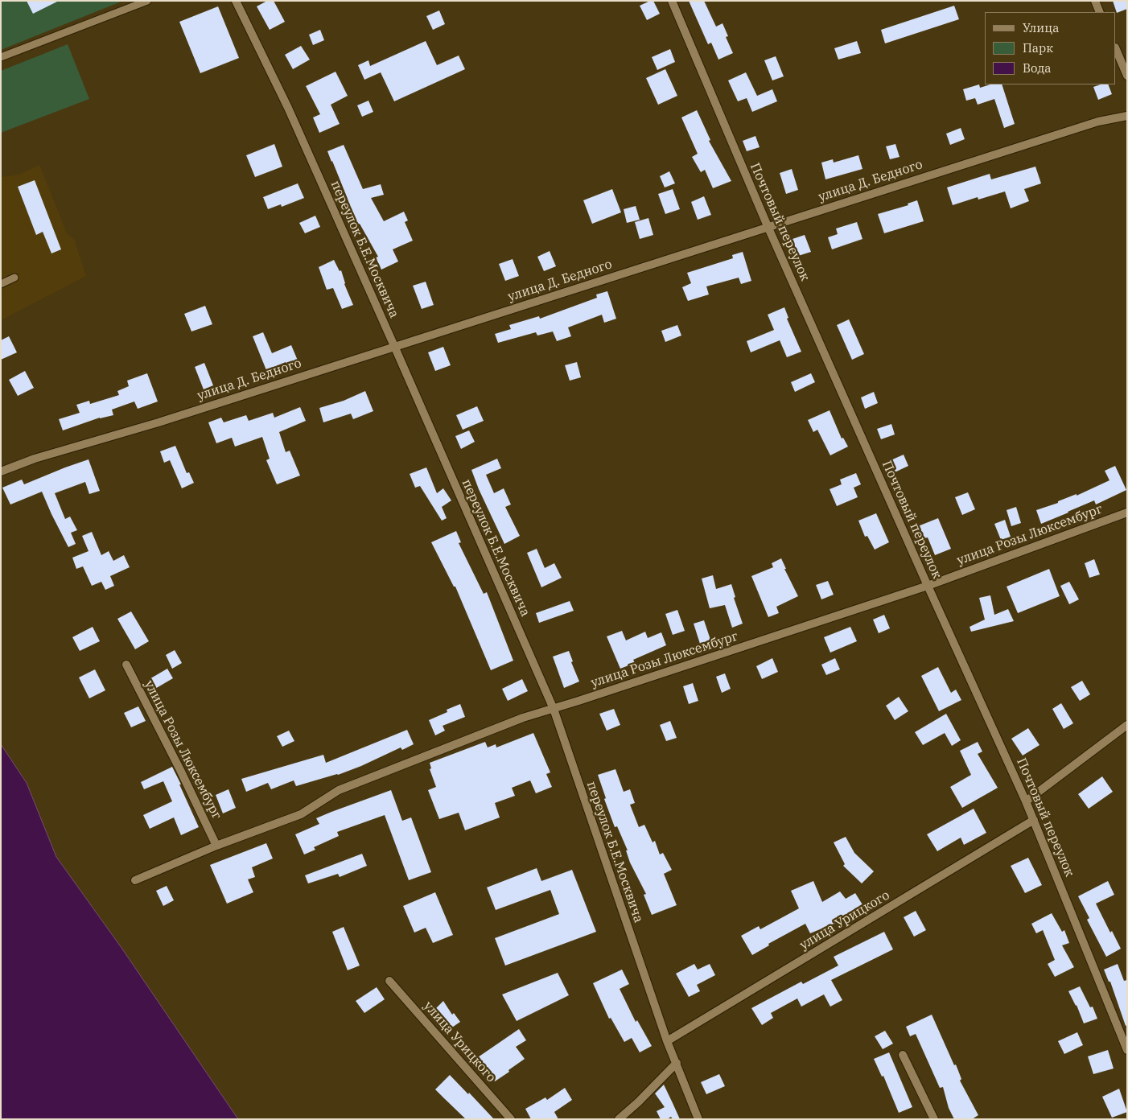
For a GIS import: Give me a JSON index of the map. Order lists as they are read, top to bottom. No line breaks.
{"streets":{"street":["улица Д. Бедного","Почтовый переулок","переулок Б.Е.Москвича","улица Розы Люксембург","улица Урицкого"]},"crossings":[["улица Д. Бедного","Почтовый переулок"],["улица Д. Бедного","переулок Б.Е.Москвича"],["Почтовый переулок","улица Розы Люксембург"],["Почтовый переулок","улица Урицкого"],["переулок Б.Е.Москвича","улица Розы Люксембург"],["переулок Б.Е.Москвича","улица Урицкого"]],"legend":["Улица","Парк","Вода"]}
